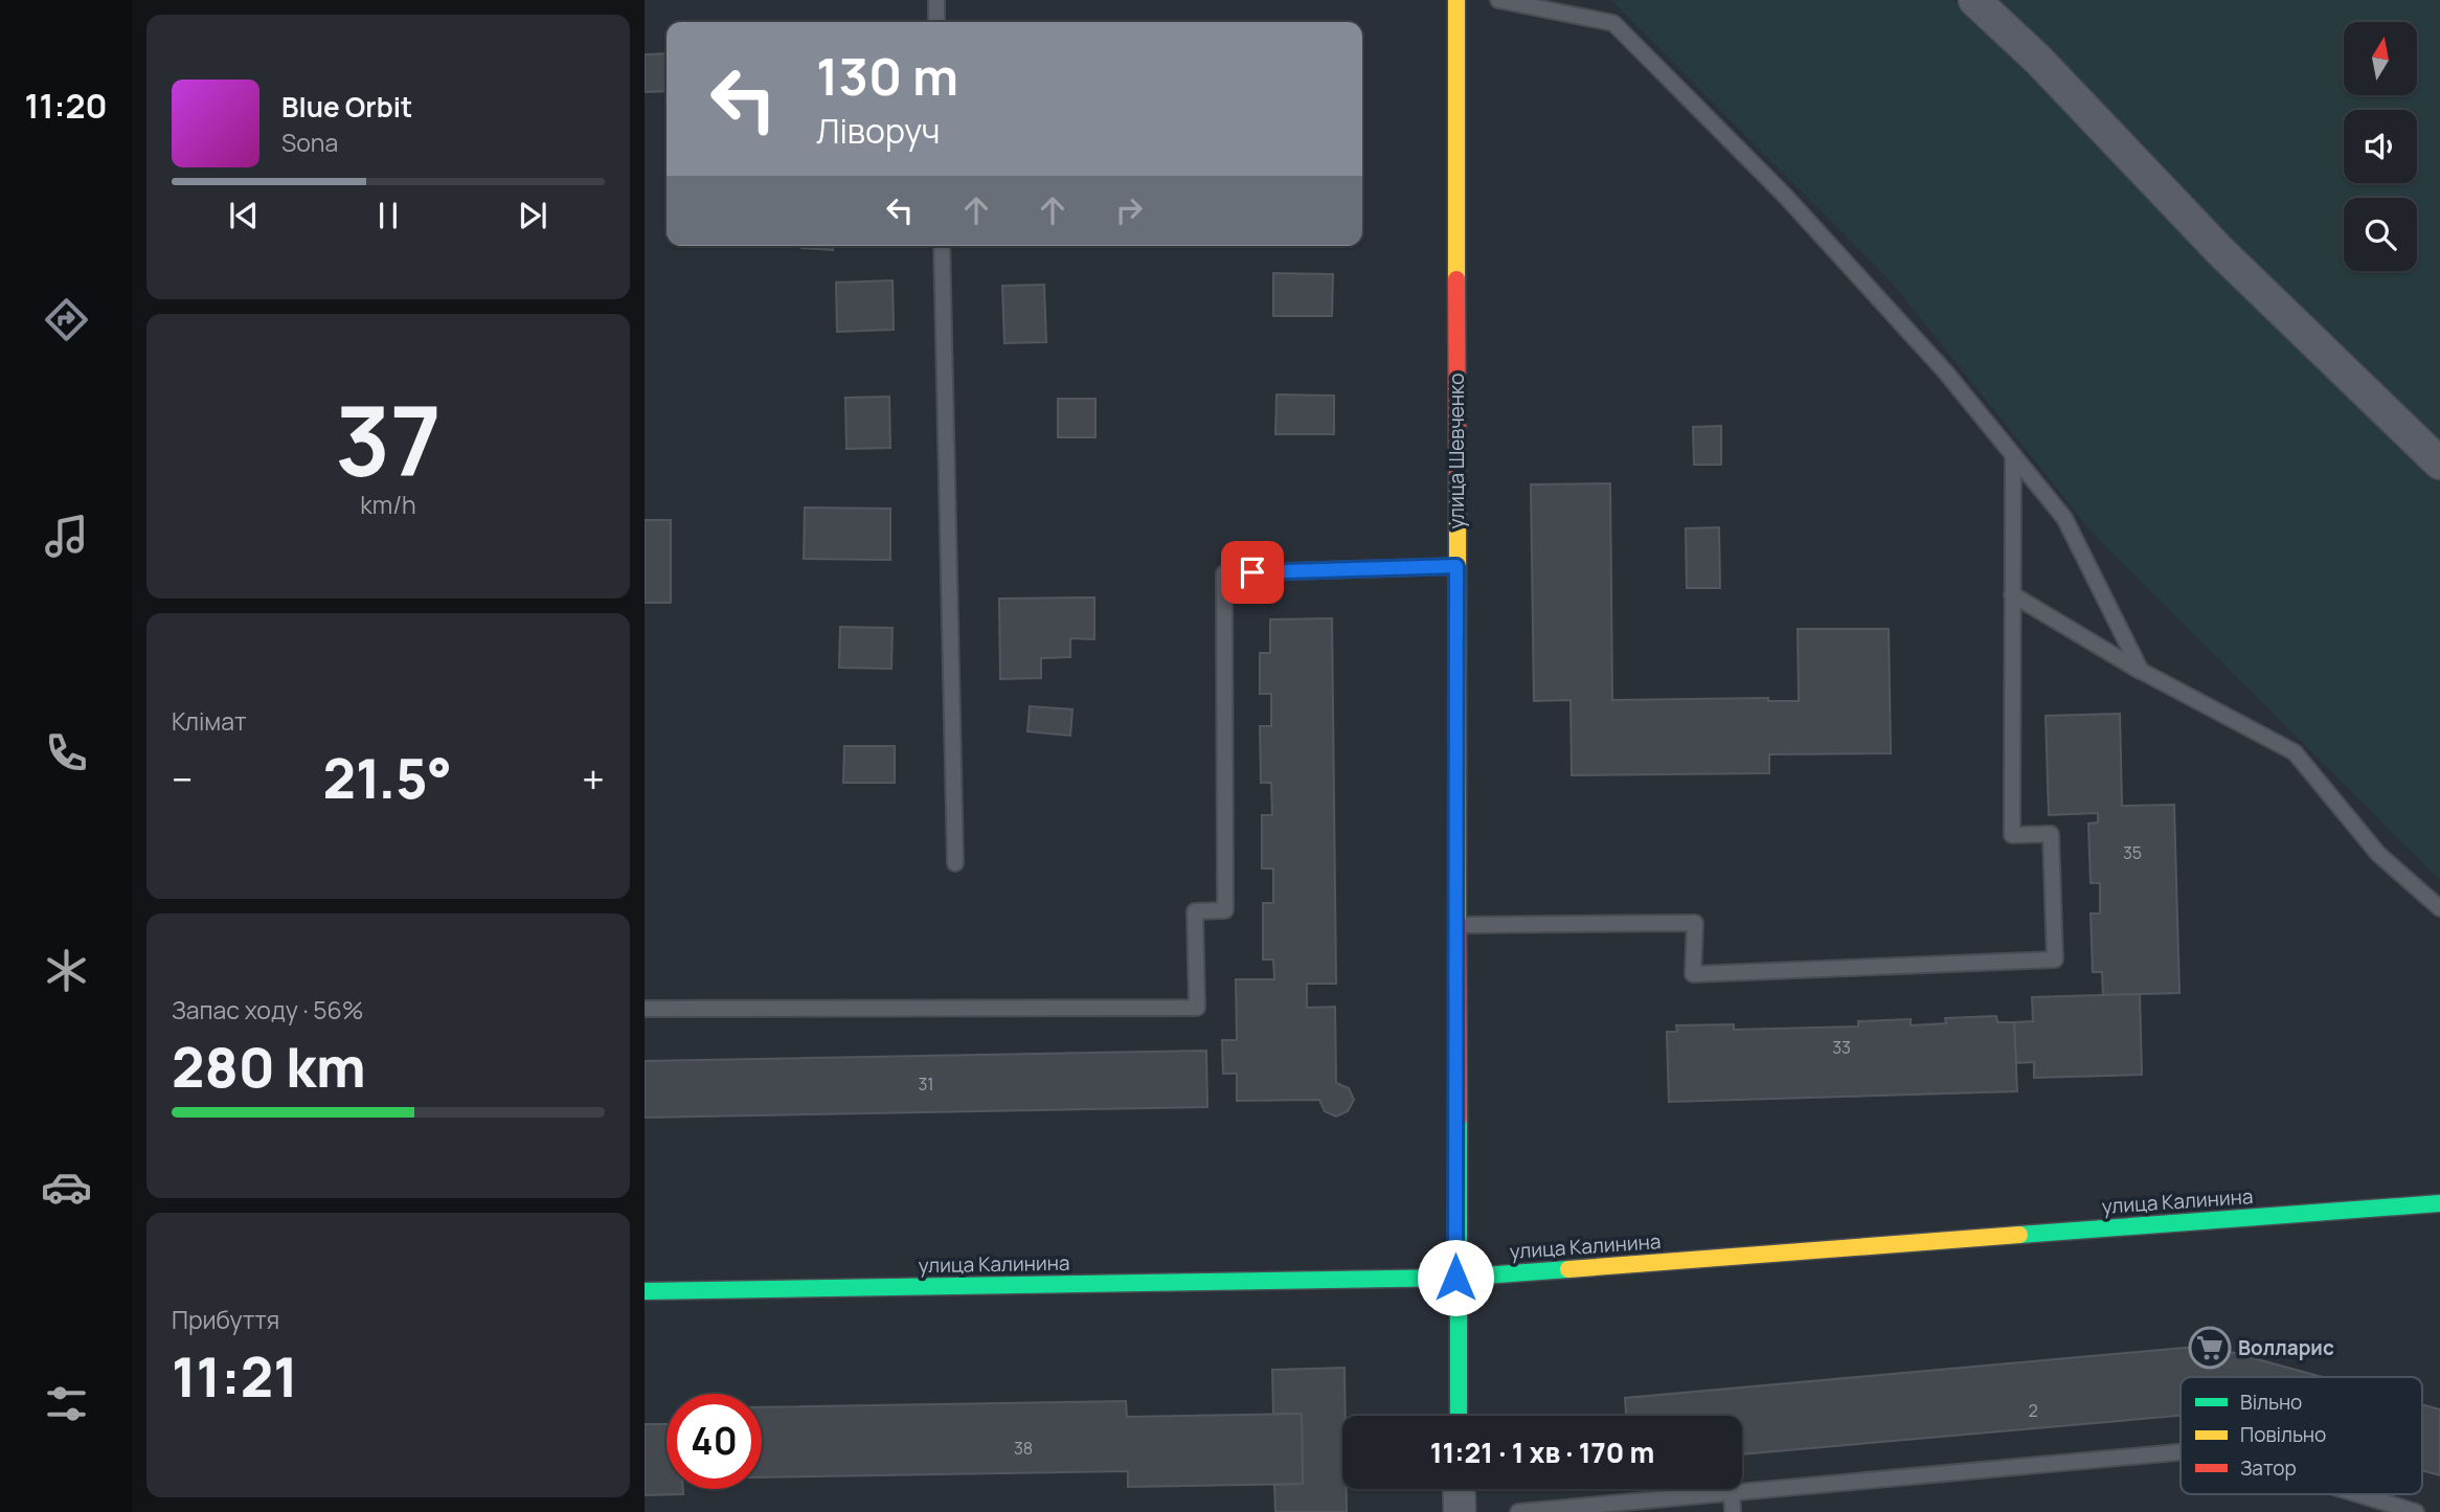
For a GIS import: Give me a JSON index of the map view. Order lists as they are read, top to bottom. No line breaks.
{"streets":{"main road":["улица Шевченко","улица Калинина"]},"crossings":[["улица Шевченко","улица Калинина"]],"places":{"supermarket":["Волларис"]},"house_numbers":["35","33","31","2","38"],"legend":["Вільно","Повільно","Затор"],"north":"top","page":{"tabs":"11:20","turn":["130 m","Ліворуч"],"song":["Blue Orbit","Sona"],"tile":[["37","km/h"],"Клімат",["Запас ходу · 56%","280 km"],["Прибуття","11:21"]],"heat":["−","21.5°","+"],"limit":"40","trip":"11:21 · 1 хв · 170 m"}}
